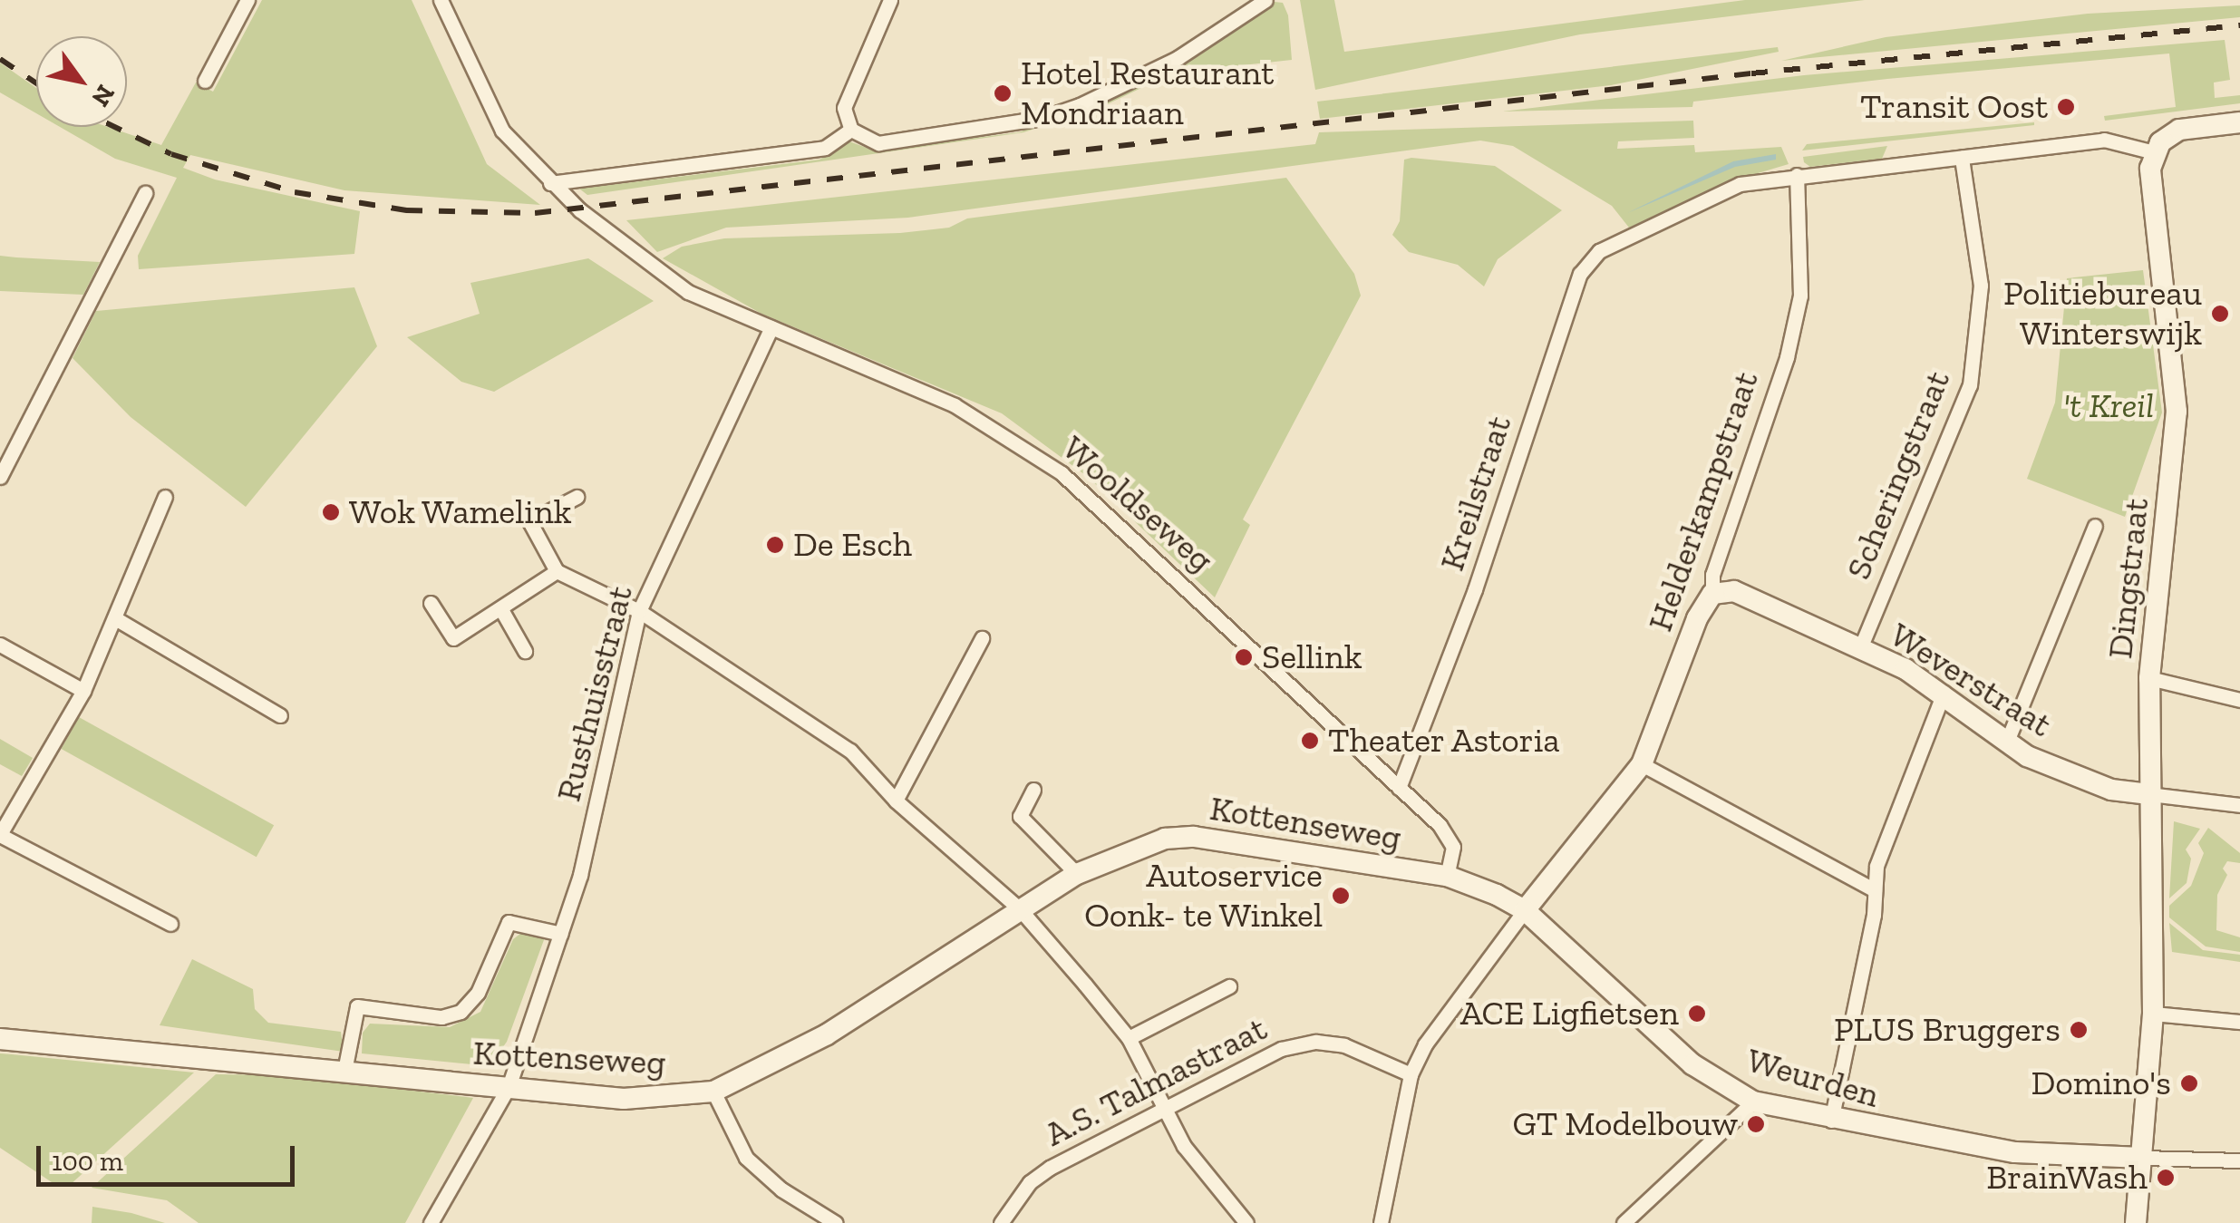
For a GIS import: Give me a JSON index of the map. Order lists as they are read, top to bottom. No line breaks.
{"streets":{"street":["Scheringstraat","Kreilstraat","Helderkampstraat","Wooldseweg","Dingstraat","Weverstraat","Rusthuisstraat","Kottenseweg","Weurden","A.S. Talmastraat"]},"crossings":[["Scheringstraat","Kreilstraat"],["Scheringstraat","Weverstraat"],["Kreilstraat","Helderkampstraat"],["Kreilstraat","Wooldseweg"],["Kreilstraat","Dingstraat"],["Helderkampstraat","Weverstraat"],["Helderkampstraat","Kottenseweg"],["Helderkampstraat","Weurden"],["Wooldseweg","Rusthuisstraat"],["Wooldseweg","Kottenseweg"],["Dingstraat","Weverstraat"],["Dingstraat","Weurden"],["Rusthuisstraat","Kottenseweg"],["Kottenseweg","Weurden"]],"parks":["'t Kreil"],"places":["Hotel Restaurant Mondriaan","Transit Oost","Politiebureau Winterswijk","Wok Wamelink","De Esch","Sellink","Theater Astoria","Autoservice Oonk- te Winkel","ACE Ligfietsen","PLUS Bruggers","Domino's","GT Modelbouw","BrainWash"],"scale_bar":"100 m","north":"bottom right"}
